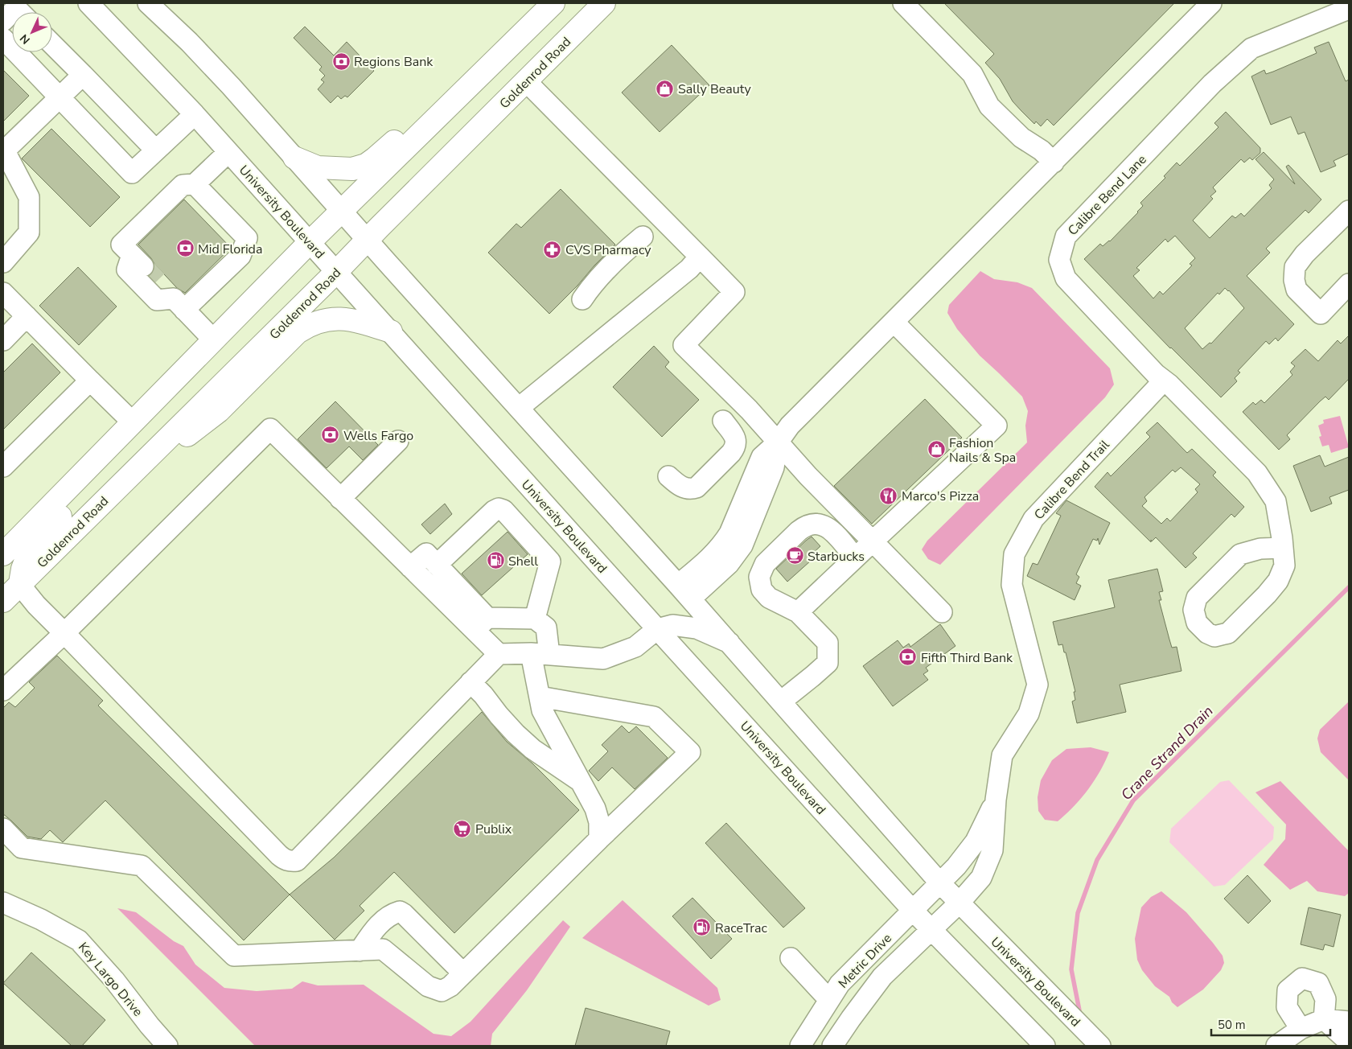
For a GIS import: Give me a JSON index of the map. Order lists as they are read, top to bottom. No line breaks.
{"streets":{"main road":["Goldenrod Road"],"street":["Calibre Bend Lane","University Boulevard","Calibre Bend Trail","Metric Drive","Key Largo Drive"]},"crossings":[["Goldenrod Road","University Boulevard"],["Calibre Bend Lane","Calibre Bend Trail"],["University Boulevard","Calibre Bend Trail"],["University Boulevard","Metric Drive"],["Calibre Bend Trail","Metric Drive"]],"water":["Crane Strand Drain"],"places":{"bank":["Regions Bank","Mid Florida","Wells Fargo","Fifth Third Bank"],"shop":["Sally Beauty","Fashion Nails & Spa"],"pharmacy":["CVS Pharmacy"],"restaurant":["Marco's Pizza"],"cafe":["Starbucks"],"fuel station":["Shell","RaceTrac"],"supermarket":["Publix"]},"scale_bar":"50 m","north":"bottom left"}
